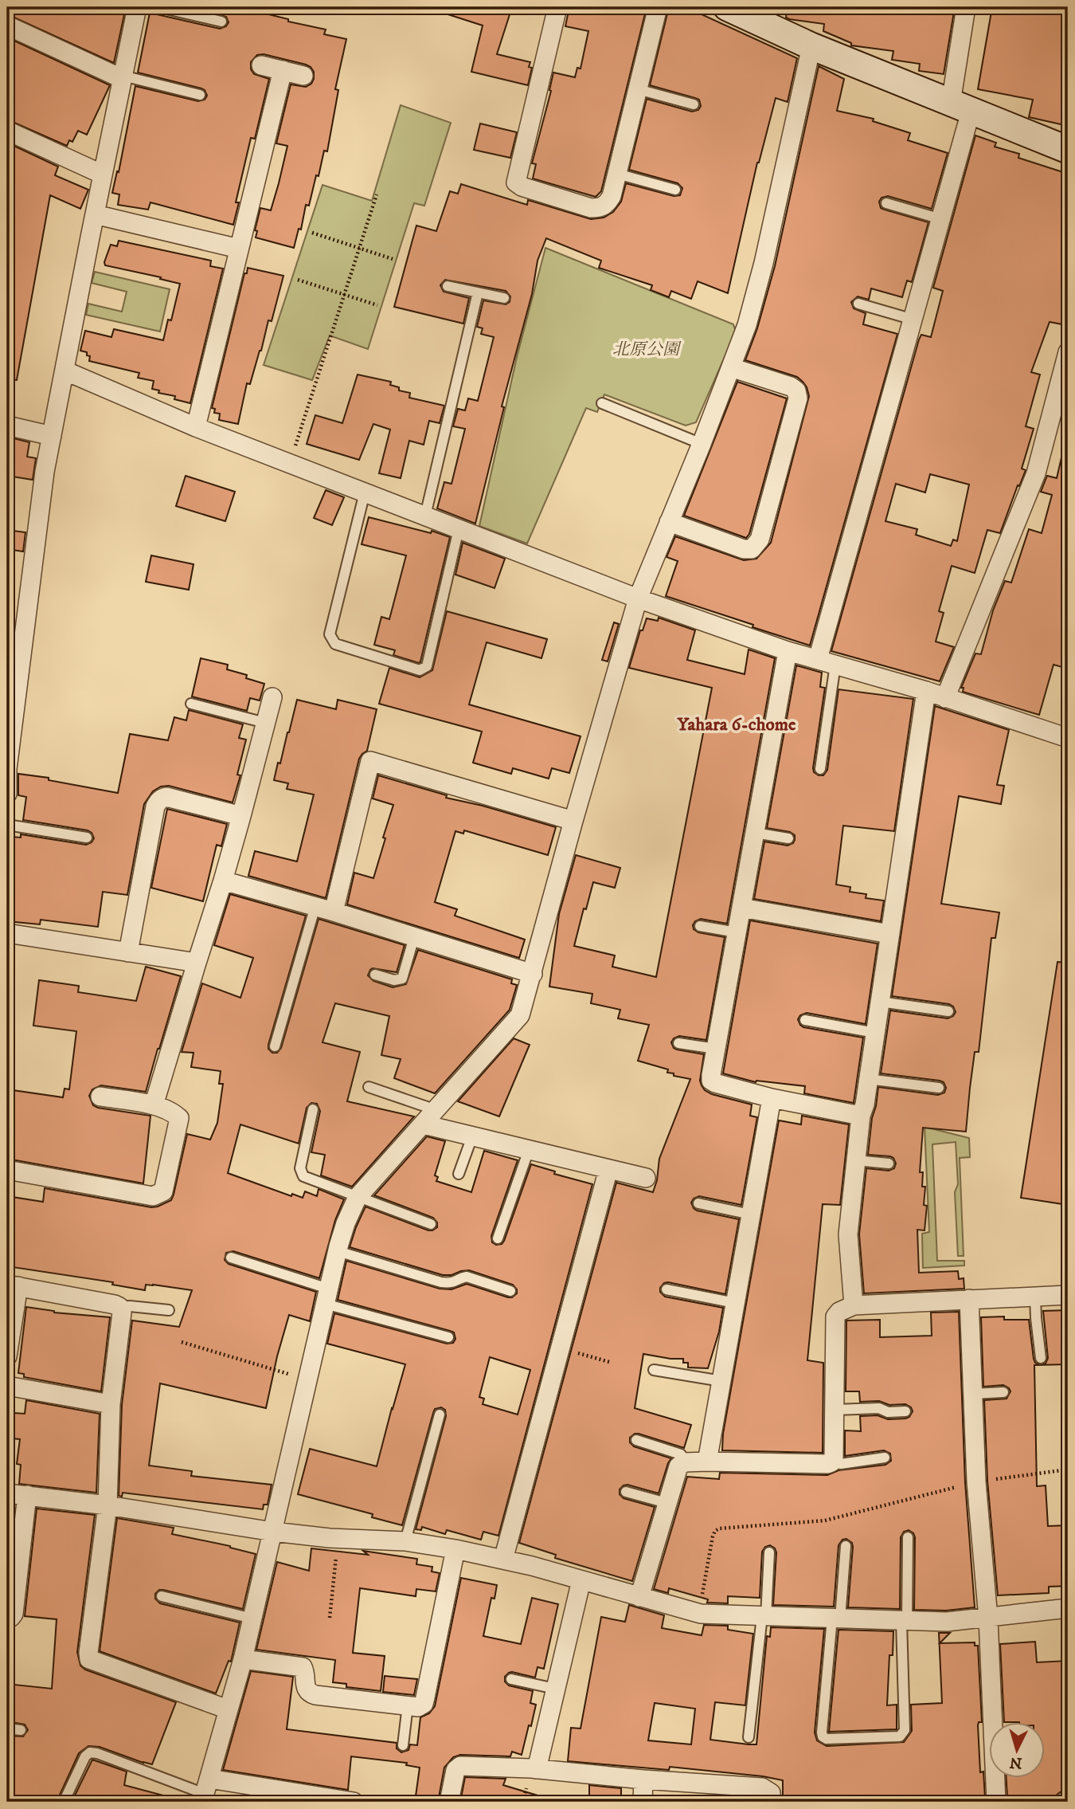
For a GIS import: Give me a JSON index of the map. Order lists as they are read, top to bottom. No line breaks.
{"districts":["Yahara 6-chome"],"parks":["北原公園"],"north":"bottom"}
